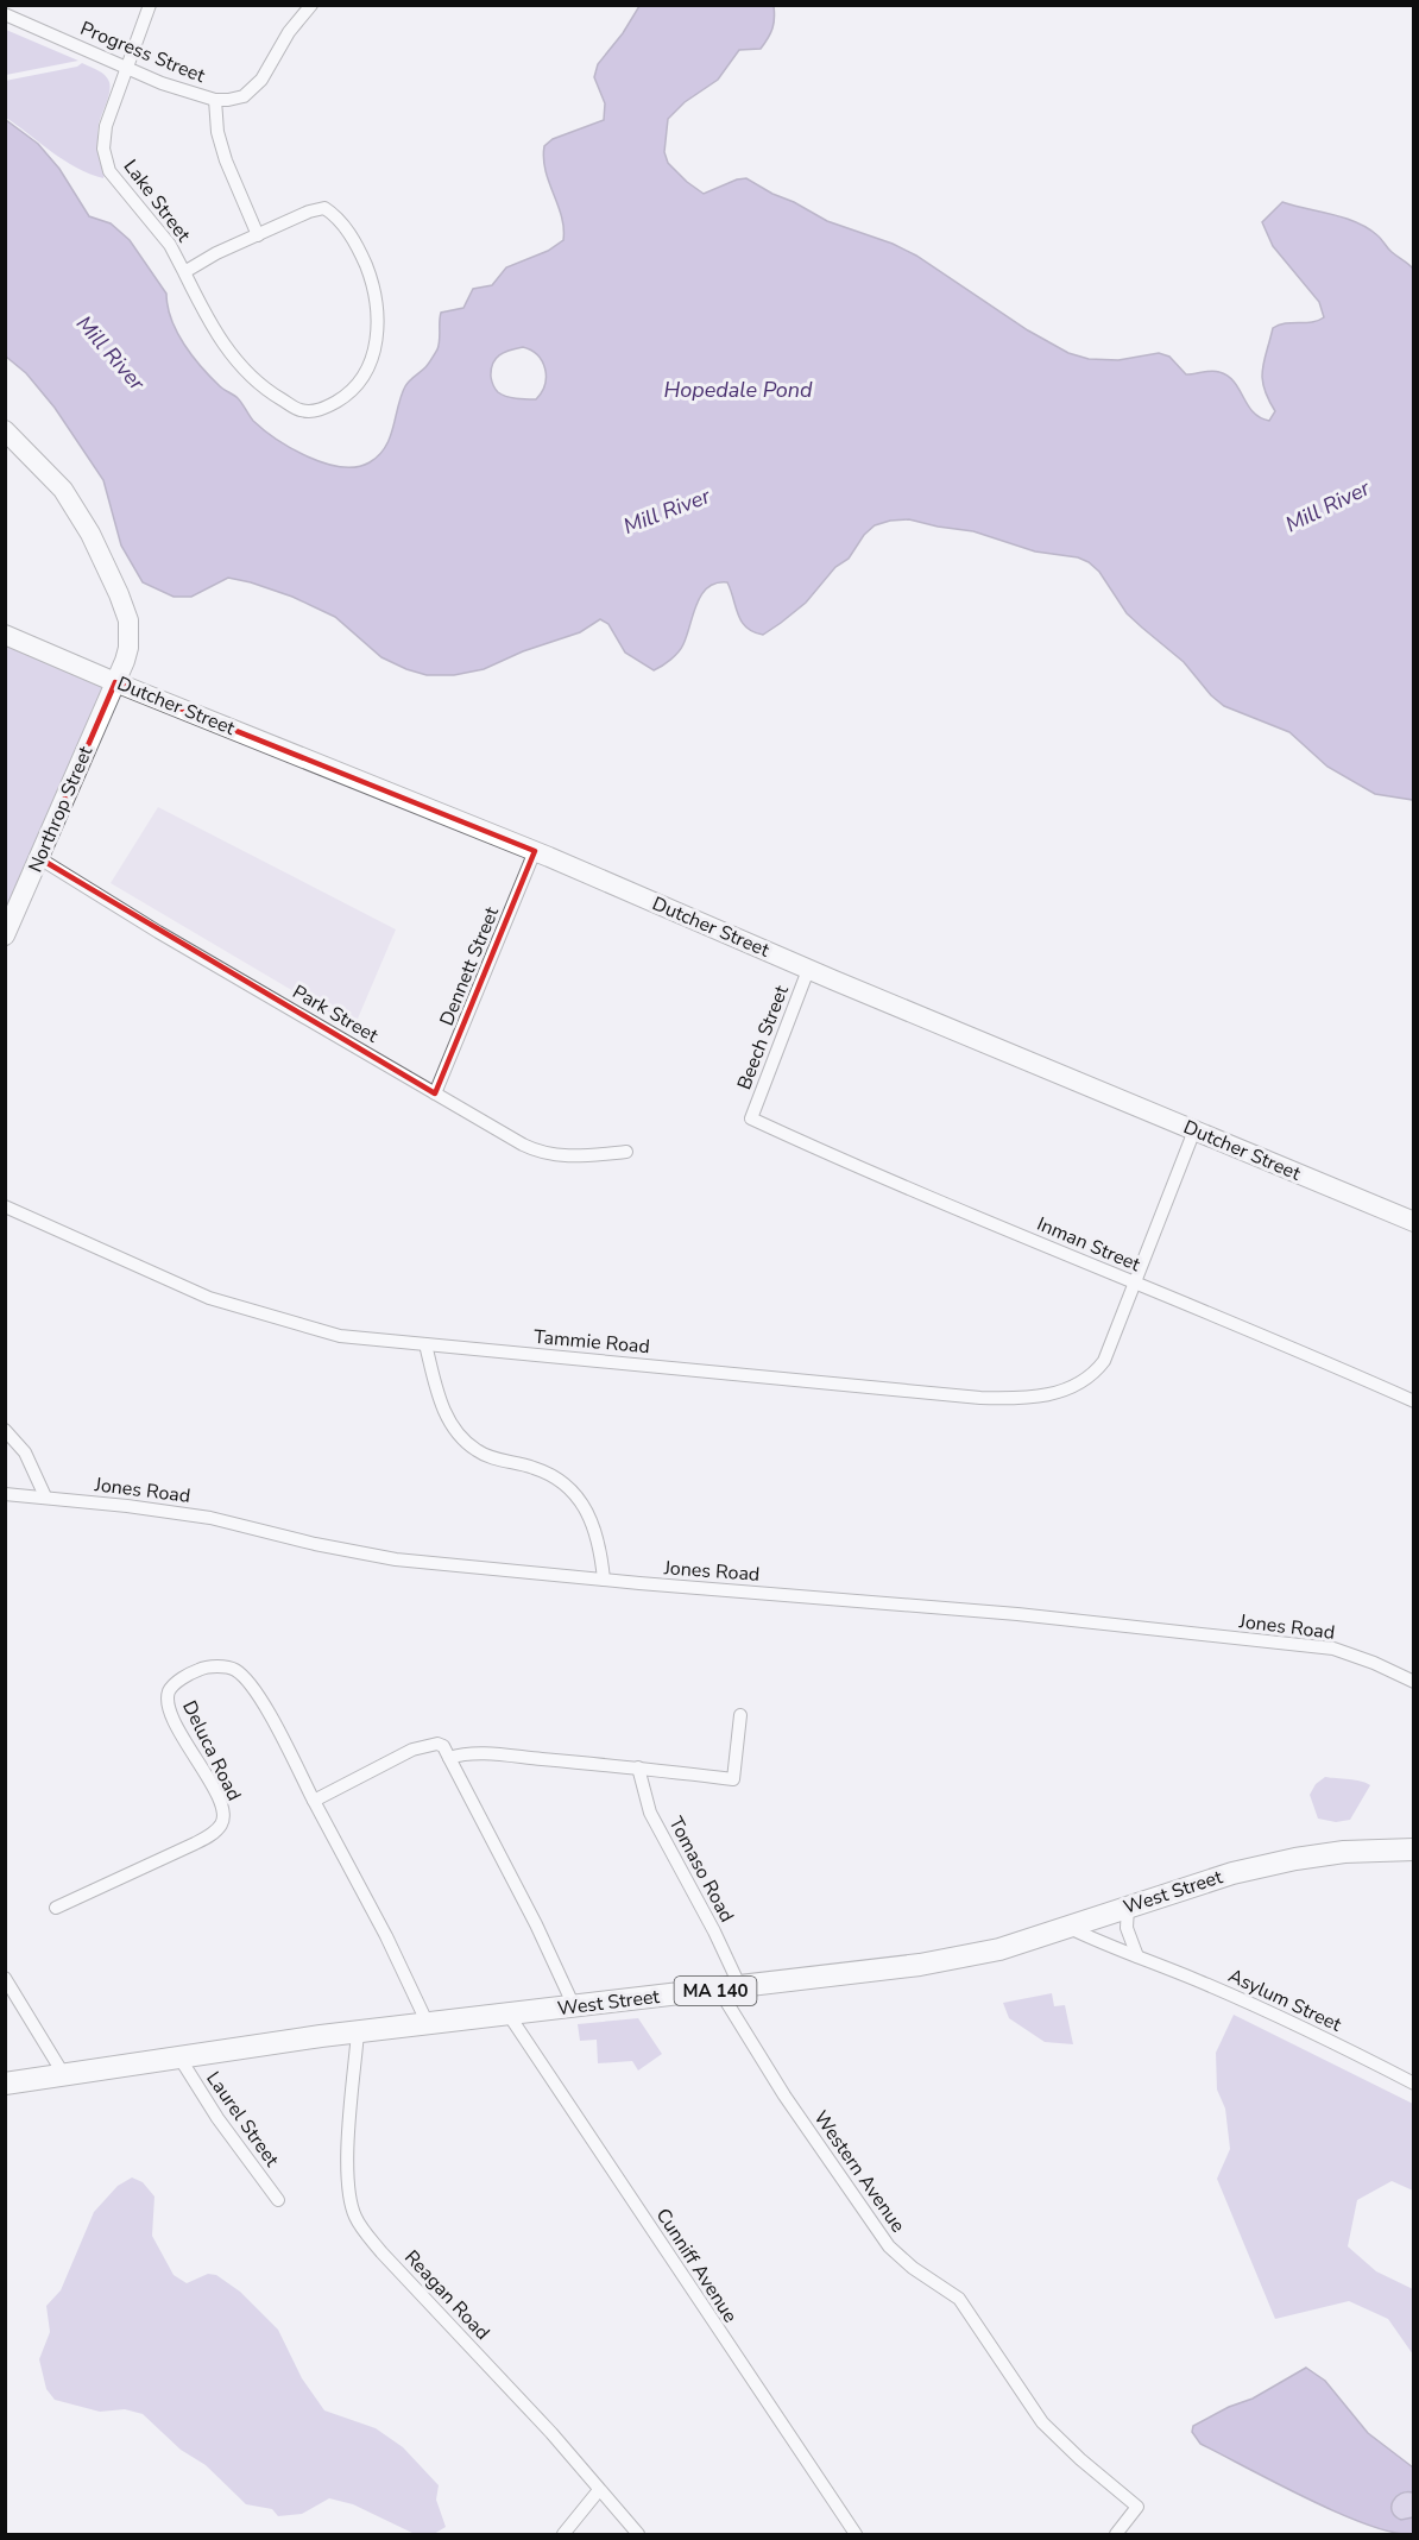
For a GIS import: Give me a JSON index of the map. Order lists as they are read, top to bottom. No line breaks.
{"streets":{"main road":["West Street","MA 140"],"street":["Progress Street","Lake Street","Dutcher Street","Northrop Street","Dennett Street","Park Street","Beech Street","Inman Street","Tammie Road","Jones Road","Deluca Road","Tomaso Road","Asylum Street","Laurel Street","Western Avenue","Cunniff Avenue","Reagan Road"]},"crossings":[["Progress Street","Lake Street"],["Dutcher Street","Northrop Street"],["Dutcher Street","Dennett Street"],["Dutcher Street","Beech Street"],["Dutcher Street","Tammie Road"],["Northrop Street","Park Street"],["Dennett Street","Park Street"],["Beech Street","Inman Street"],["Inman Street","Tammie Road"],["Deluca Road","West Street"],["Tomaso Road","West Street"],["West Street","Asylum Street"],["West Street","Laurel Street"],["West Street","Western Avenue"],["West Street","Cunniff Avenue"],["West Street","Reagan Road"]],"water":["Mill River","Hopedale Pond"]}
